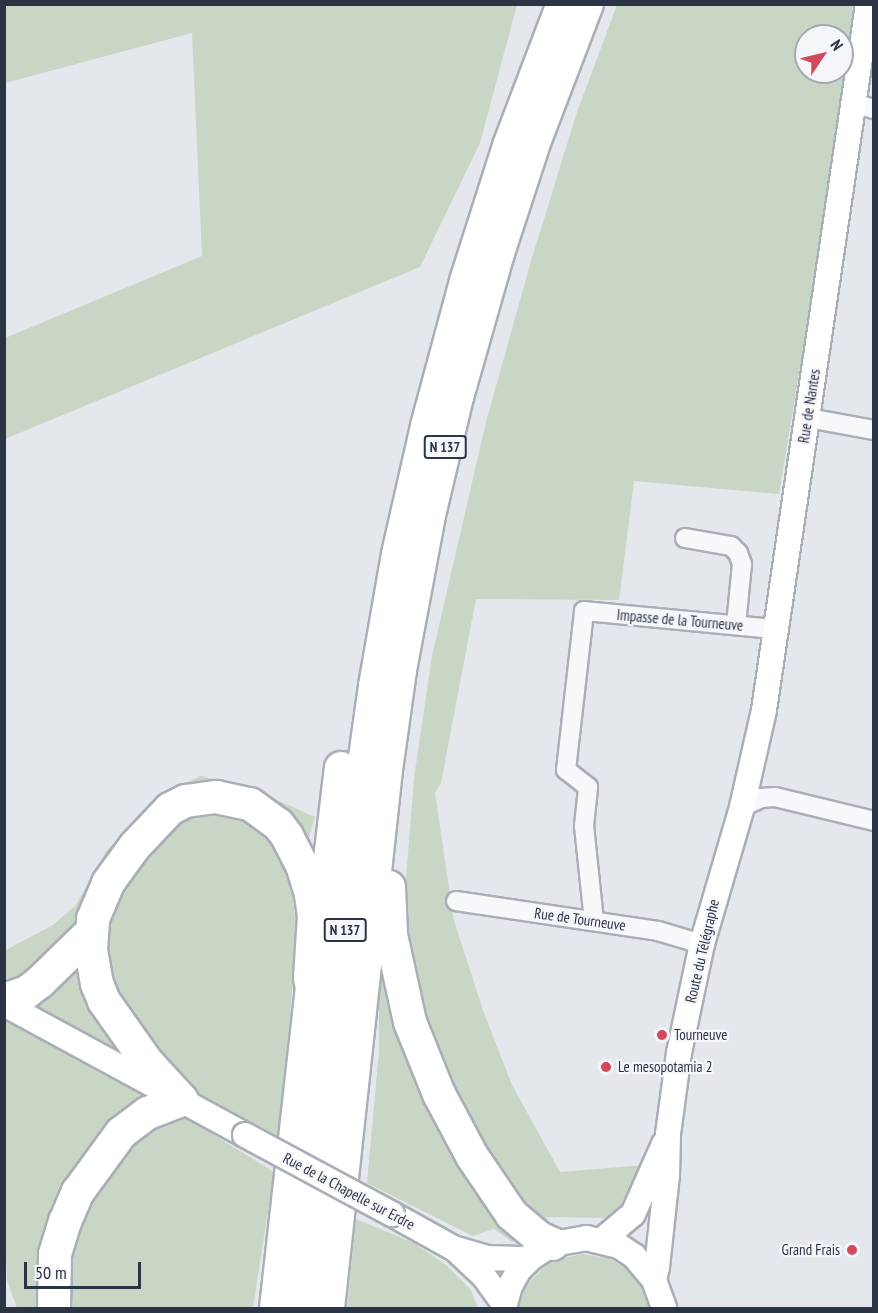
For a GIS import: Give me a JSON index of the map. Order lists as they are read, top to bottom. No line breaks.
{"streets":{"highway":["N 137"],"main road":["Rue de Nantes","Route du Télégraphe","Rue de la Chapelle sur Erdre"],"street":["Impasse de la Tourneuve","Rue de Tourneuve"]},"crossings":[["Rue de Nantes","Impasse de la Tourneuve"],["Rue de Nantes","Route du Télégraphe"],["Impasse de la Tourneuve","Rue de Tourneuve"],["Rue de Tourneuve","Route du Télégraphe"],["Route du Télégraphe","Rue de la Chapelle sur Erdre"]],"places":["Tourneuve","Le mesopotamia 2","Grand Frais"],"scale_bar":"50 m","north":"top right"}
